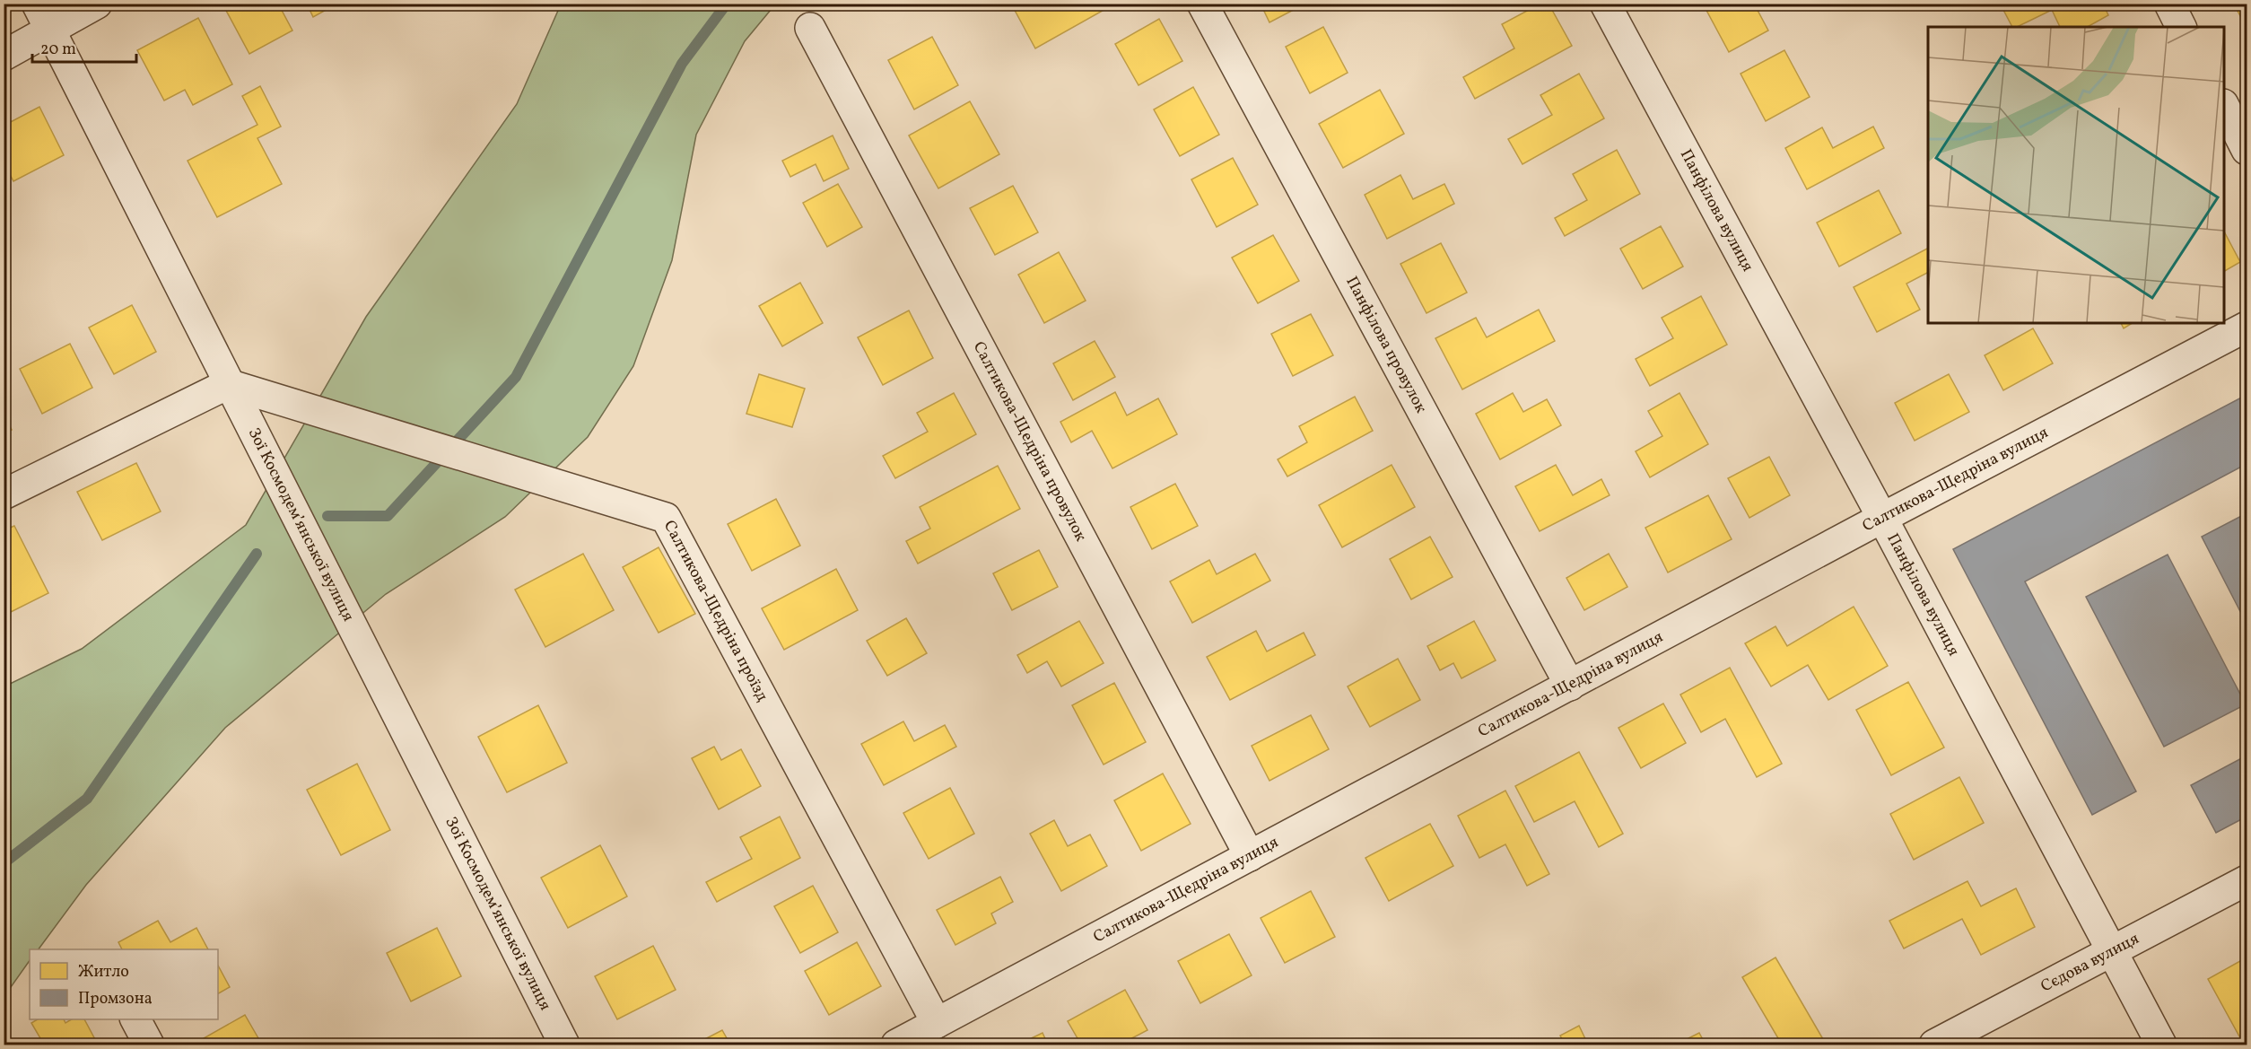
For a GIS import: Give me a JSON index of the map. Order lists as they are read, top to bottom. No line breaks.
{"streets":{"street":["Панфілова вулиця","Панфілова провулок","Салтикова-Щедріна провулок","Салтикова-Щедріна вулиця","Зої Космодем’янської вулиця","Салтикова-Щедріна проїзд","Сєдова вулиця"]},"crossings":[["Панфілова вулиця","Салтикова-Щедріна вулиця"],["Панфілова вулиця","Сєдова вулиця"],["Панфілова провулок","Салтикова-Щедріна вулиця"],["Салтикова-Щедріна провулок","Салтикова-Щедріна вулиця"],["Салтикова-Щедріна вулиця","Салтикова-Щедріна проїзд"],["Зої Космодем’янської вулиця","Салтикова-Щедріна проїзд"]],"legend":["Житло","Промзона"],"scale_bar":"20 m"}
